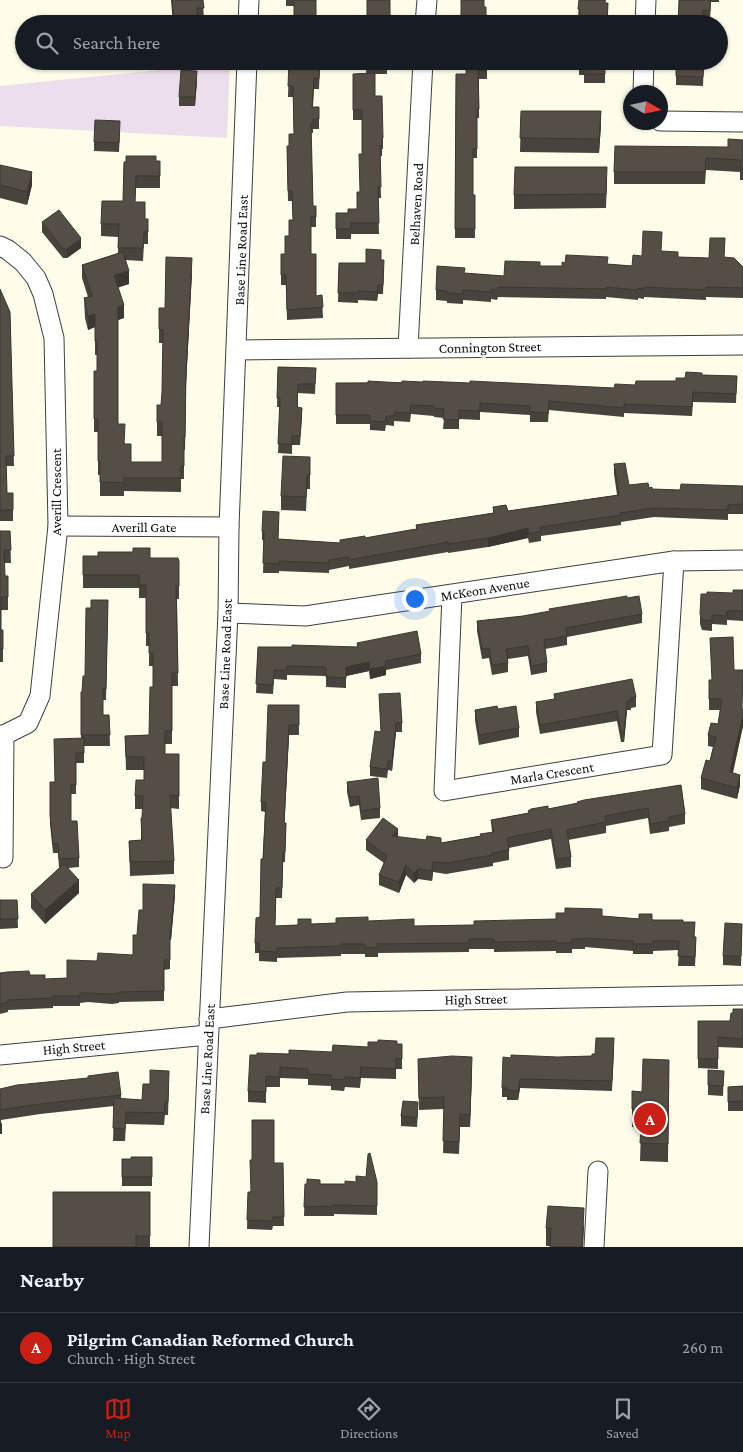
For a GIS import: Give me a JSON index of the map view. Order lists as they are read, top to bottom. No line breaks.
{"streets":{"street":["Belhaven Road","Base Line Road East","Connington Street","Averill Crescent","Averill Gate","McKeon Avenue","Marla Crescent","High Street"]},"crossings":[["Belhaven Road","Connington Street"],["Base Line Road East","Connington Street"],["Base Line Road East","Averill Gate"],["Base Line Road East","McKeon Avenue"],["Base Line Road East","High Street"],["Averill Crescent","Averill Gate"],["McKeon Avenue","Marla Crescent"]],"north":"right","page":{"search":"Search here","pins":"A","heading":"Nearby","list":[{"mark":"A","name":"Pilgrim Canadian Reformed Church","note":"Church · High Street","value":"260 m"}],"nav":["Map","Directions","Saved"]}}
